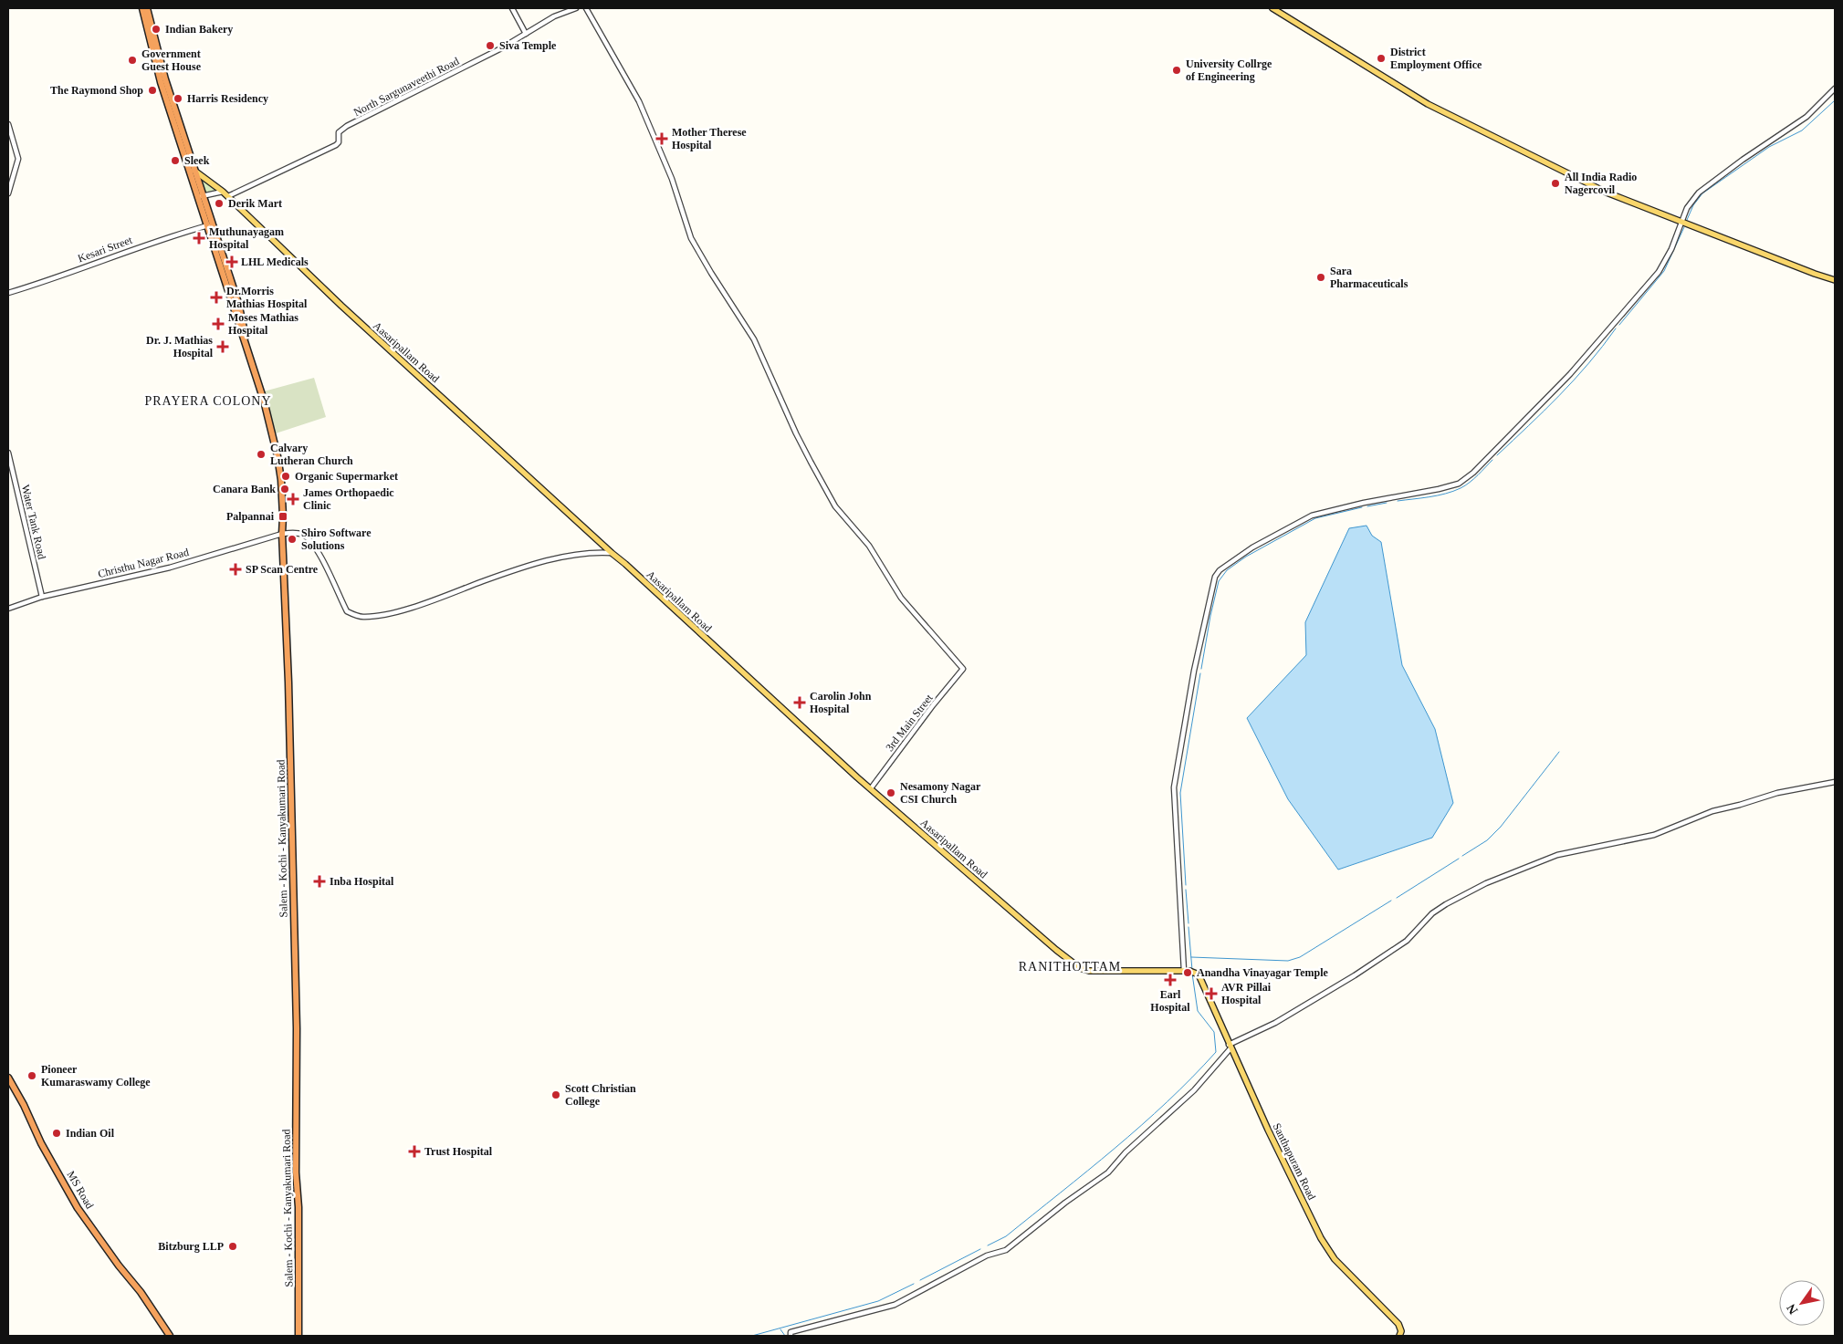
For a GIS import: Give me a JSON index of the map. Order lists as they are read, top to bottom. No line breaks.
{"streets":{"highway":["Salem - Kochi - Kanyakumari Road","MS Road"],"main road":["Aasaripallam Road","Santhapuram Road"],"street":["North Sargunaveethi Road","Kesari Street","Water Tank Road","Christhu Nagar Road","3rd Main Street"]},"crossings":[["North Sargunaveethi Road","Aasaripallam Road"],["Kesari Street","Salem - Kochi - Kanyakumari Road"],["Aasaripallam Road","3rd Main Street"],["Aasaripallam Road","Salem - Kochi - Kanyakumari Road"],["Aasaripallam Road","Santhapuram Road"],["Water Tank Road","Christhu Nagar Road"],["Christhu Nagar Road","Salem - Kochi - Kanyakumari Road"]],"districts":["PRAYERA COLONY","RANITHOTTAM"],"places":{"other":["Indian Bakery","Siva Temple","District Employment Office","Government Guest House","University Collrge of Engineering","The Raymond Shop","Harris Residency","Sleek","All India Radio Nagercovil","Derik Mart","Sara Pharmaceuticals","Calvary Lutheran Church","Organic Supermarket","Canara Bank","Shiro Software Solutions","Nesamony Nagar CSI Church","Anandha Vinayagar Temple","Pioneer Kumaraswamy College","Scott Christian College","Indian Oil","Bitzburg LLP"],"health":["Mother Therese Hospital","Muthunayagam Hospital","LHL Medicals","Dr.Morris Mathias Hospital","Moses Mathias Hospital","Dr. J. Mathias Hospital","James Orthopaedic Clinic","SP Scan Centre","Carolin John Hospital","Inba Hospital","Earl Hospital","AVR Pillai Hospital","Trust Hospital"],"transit":["Palpannai"]},"north":"bottom left"}
